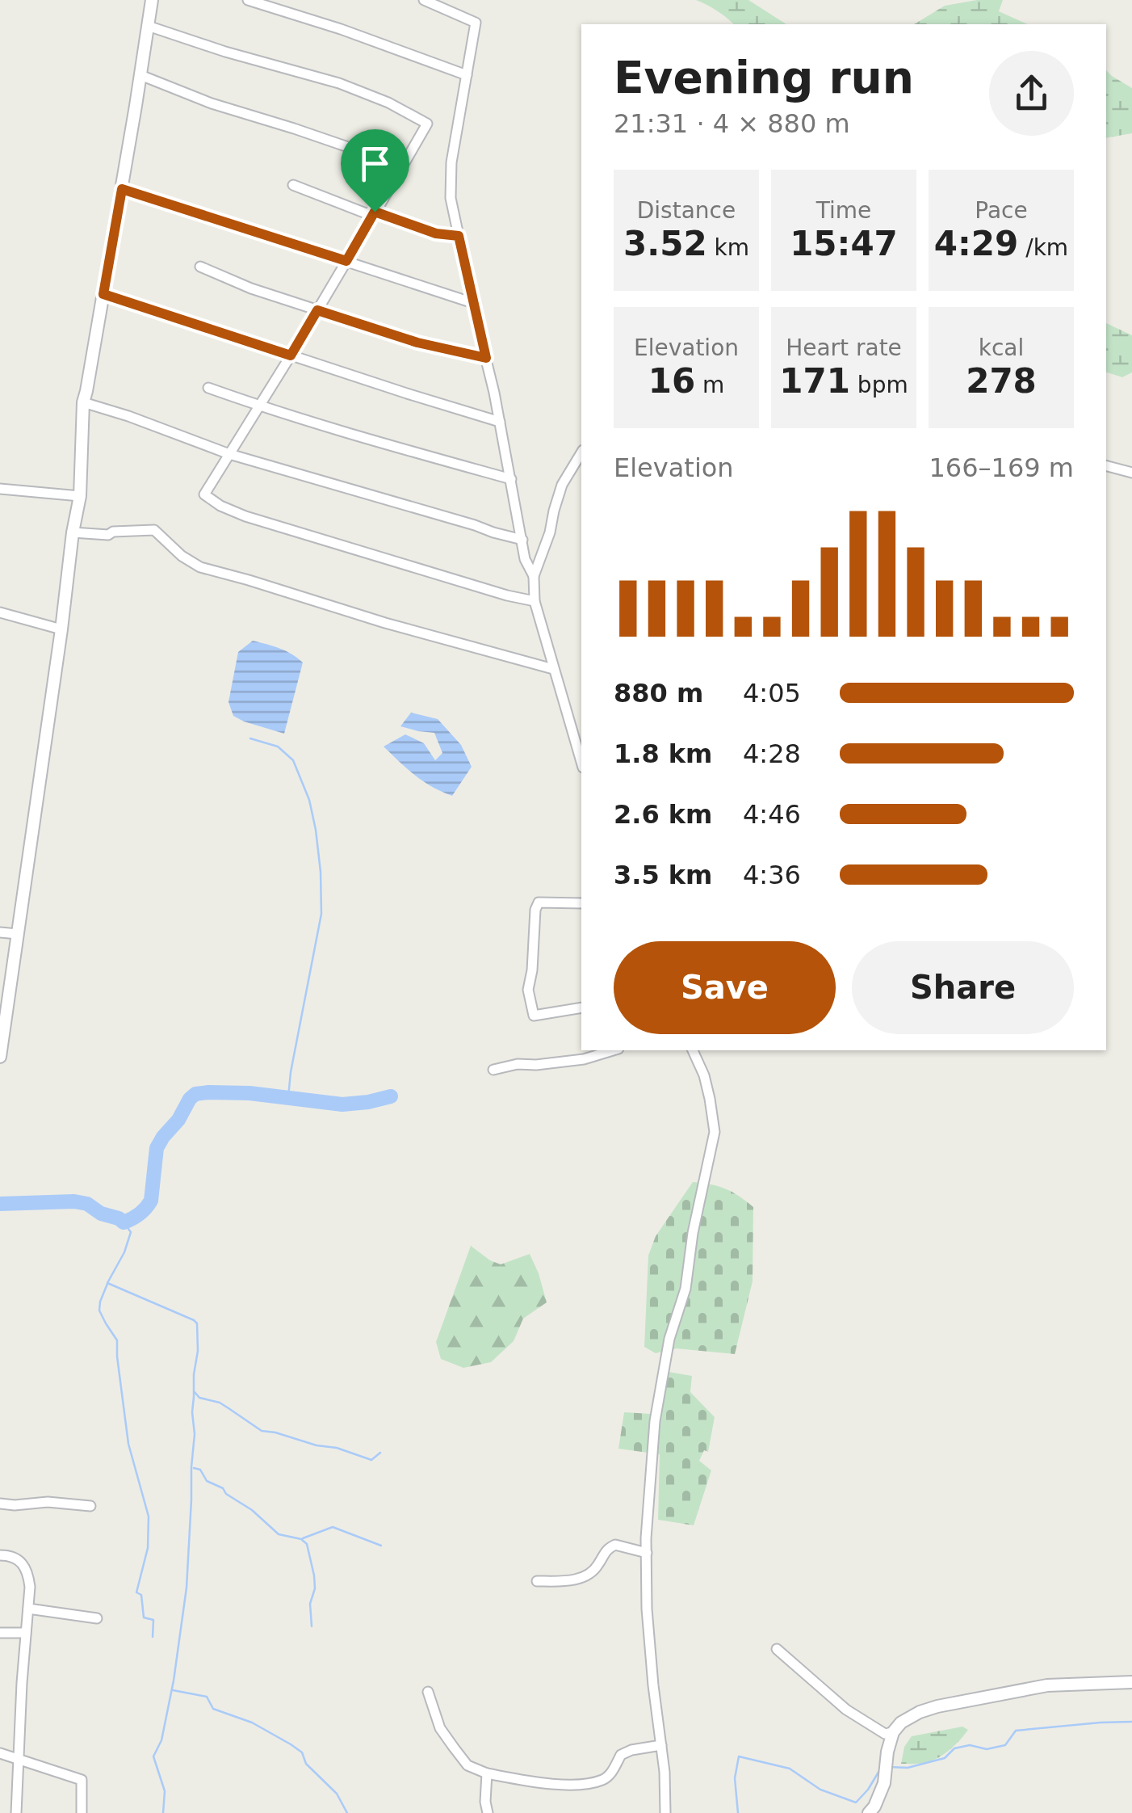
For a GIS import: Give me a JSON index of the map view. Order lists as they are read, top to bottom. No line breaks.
{"page":{"heading":["Evening run","21:31 · 4 × 880 m"],"stats":[["Distance","3.52 km"],["Time","15:47"],["Pace","4:29 /km"],["Elevation","16 m"],["Heart rate","171 bpm"],["kcal","278"]],"chart":["Elevation","166–169 m"],"list":[{"name":"880 m","note":"4:05"},{"name":"1.8 km","note":"4:28"},{"name":"2.6 km","note":"4:46"},{"name":"3.5 km","note":"4:36"}],"buttons":["Save","Share"]}}
